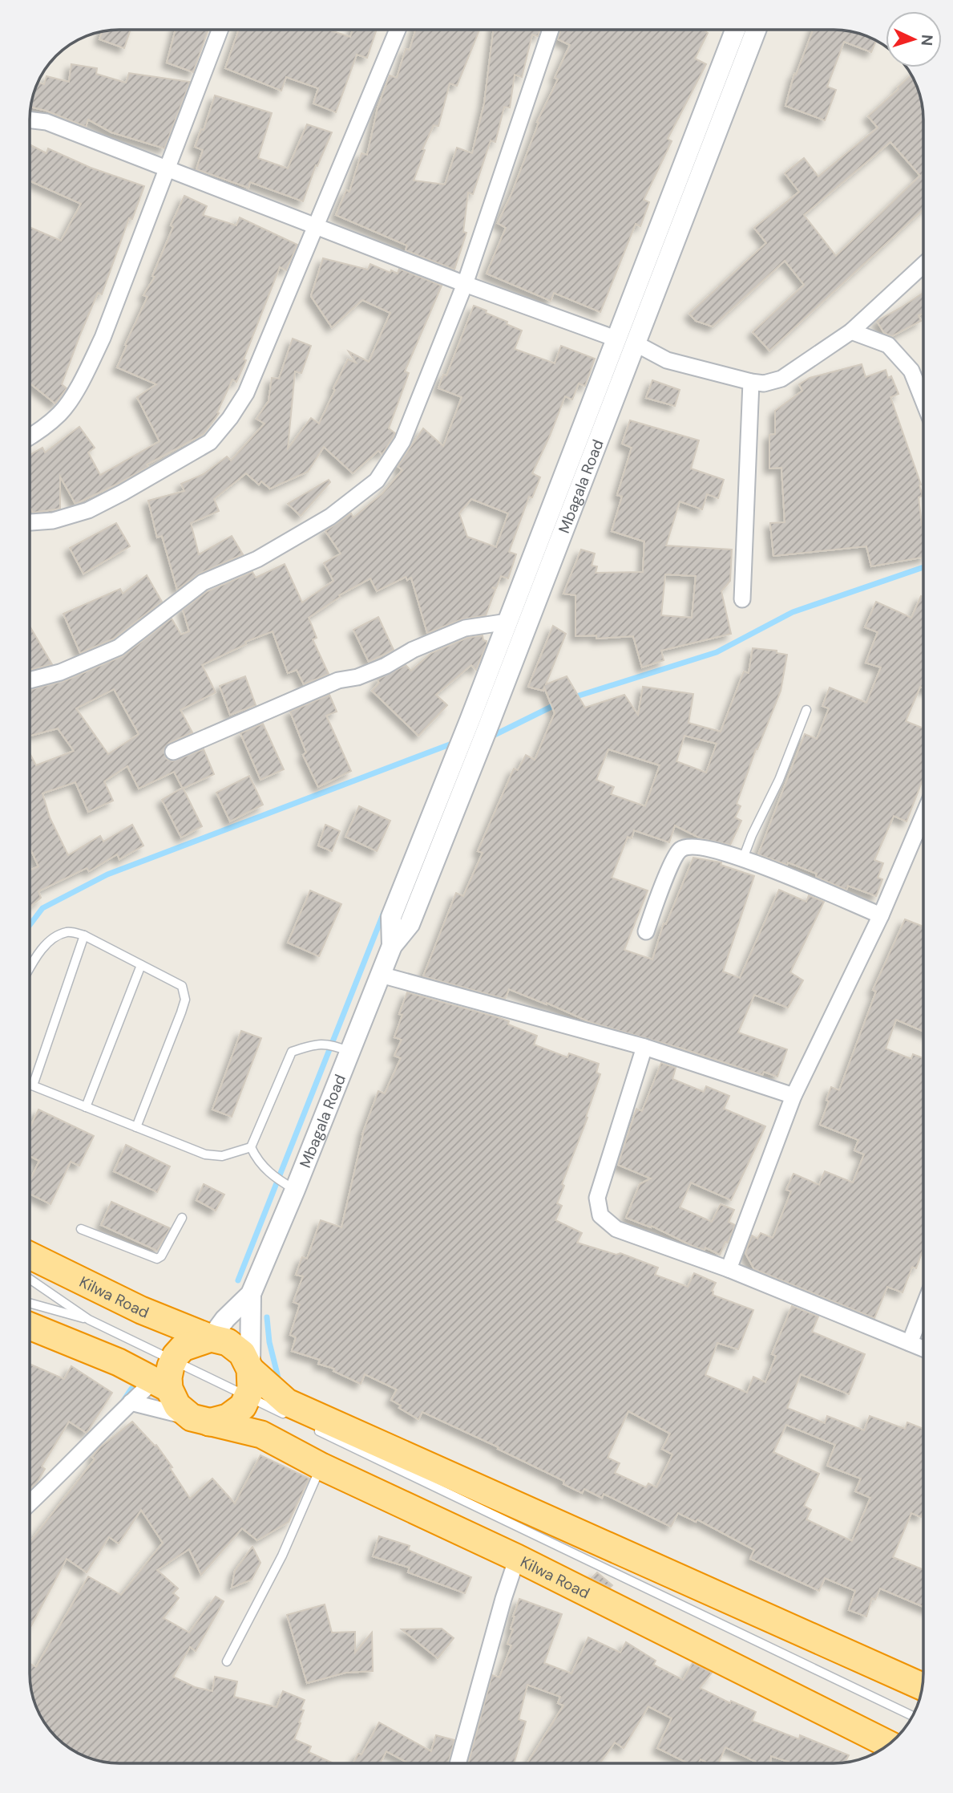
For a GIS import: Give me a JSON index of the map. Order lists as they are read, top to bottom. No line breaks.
{"streets":{"highway":["Kilwa Road"],"street":["Mbagala Road"]},"crossings":[["Mbagala Road","Kilwa Road"]],"north":"right"}
